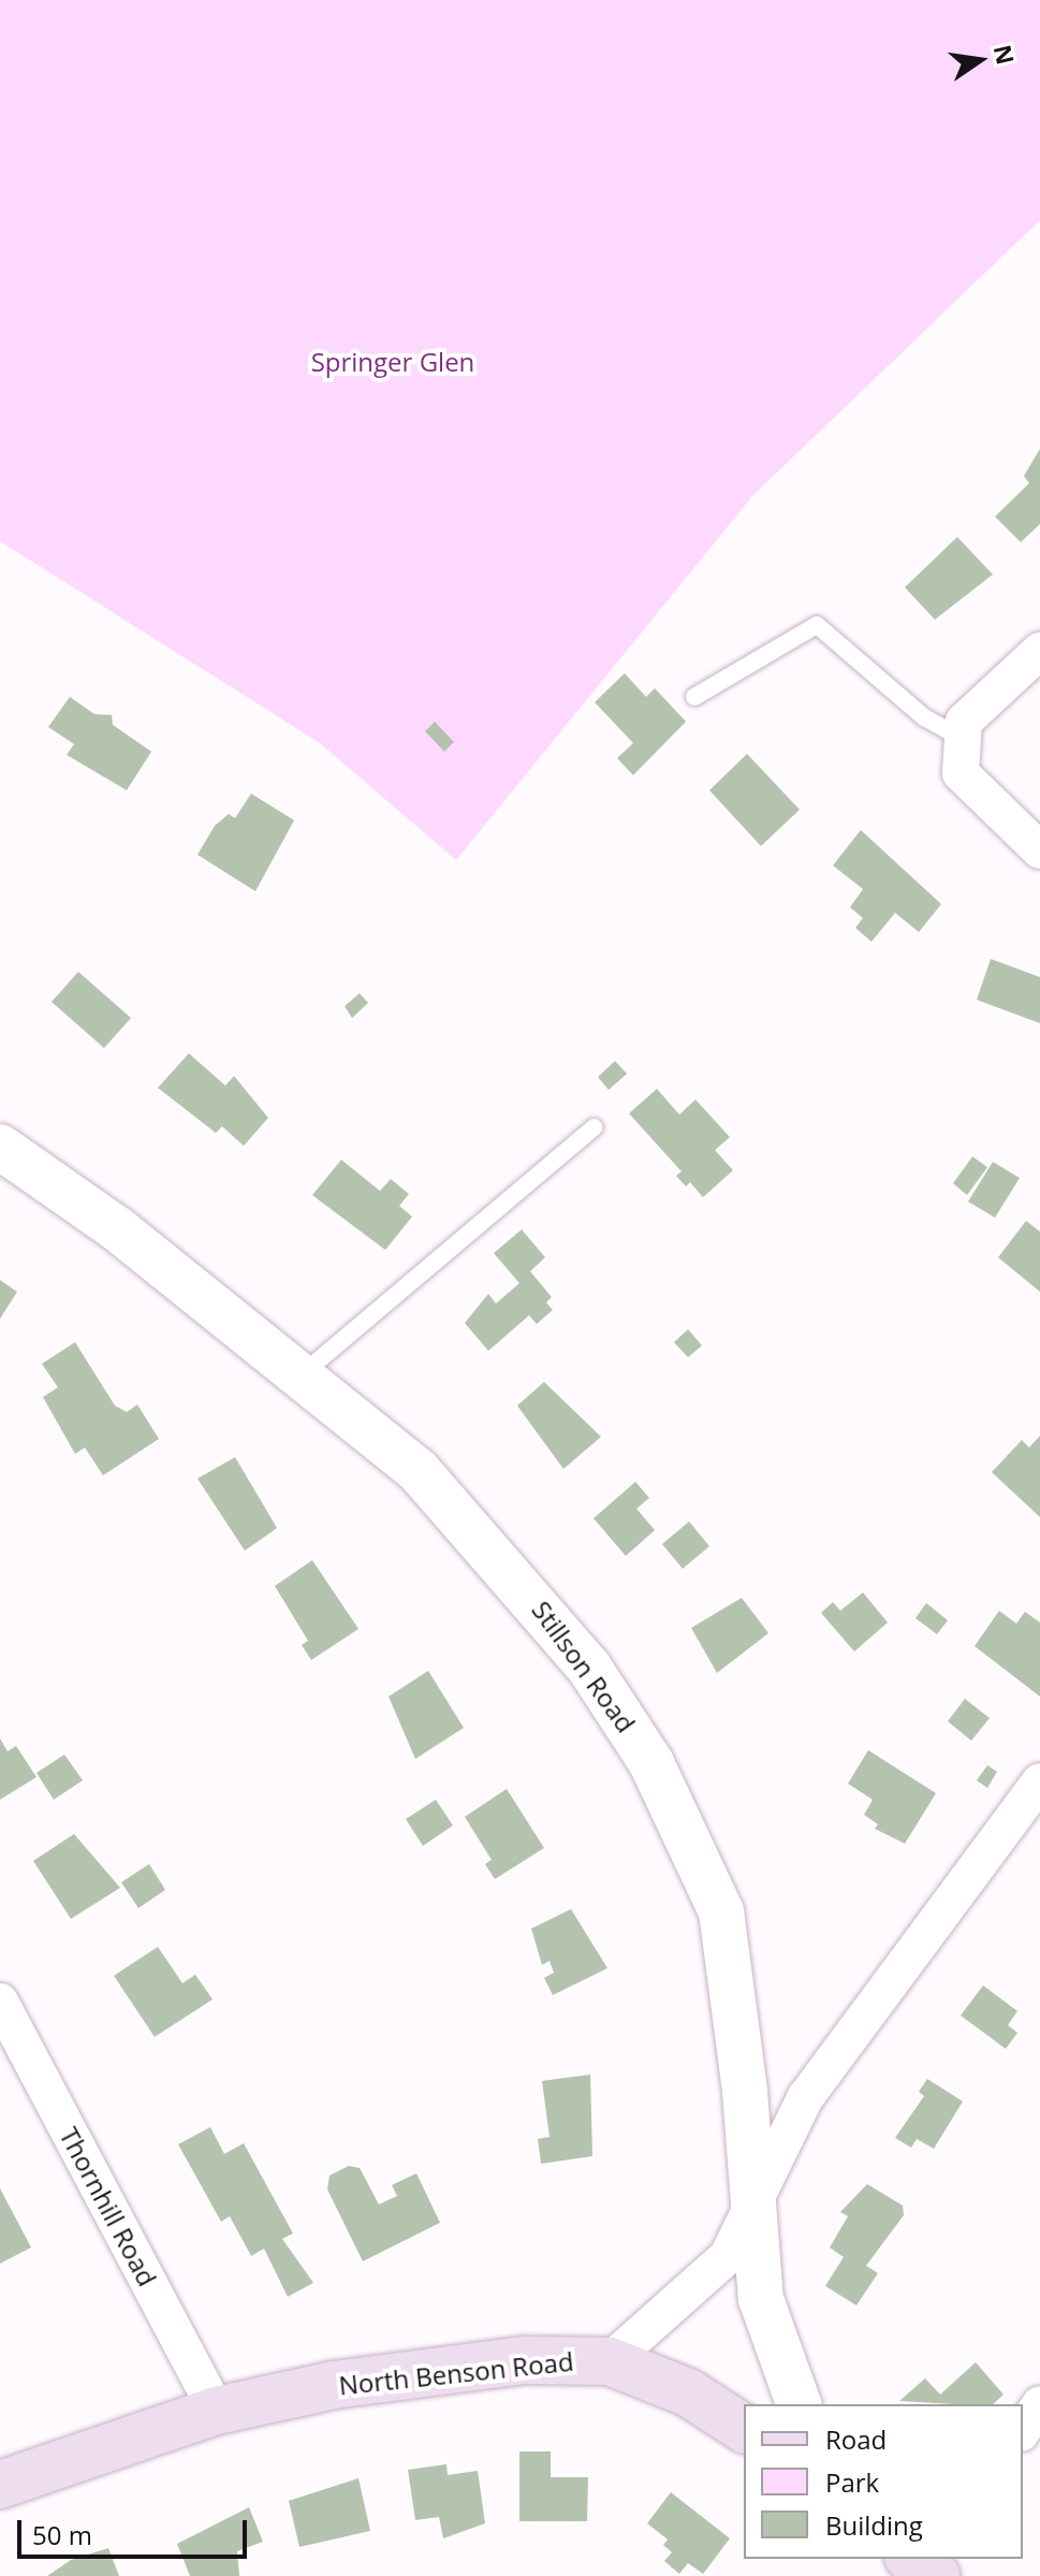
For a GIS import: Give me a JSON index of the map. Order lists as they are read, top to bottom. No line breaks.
{"streets":{"main road":["North Benson Road"],"street":["Stillson Road","Thornhill Road"]},"crossings":[["Stillson Road","North Benson Road"],["Thornhill Road","North Benson Road"]],"parks":["Springer Glen"],"legend":["Road","Park","Building"],"scale_bar":"50 m","north":"right"}
